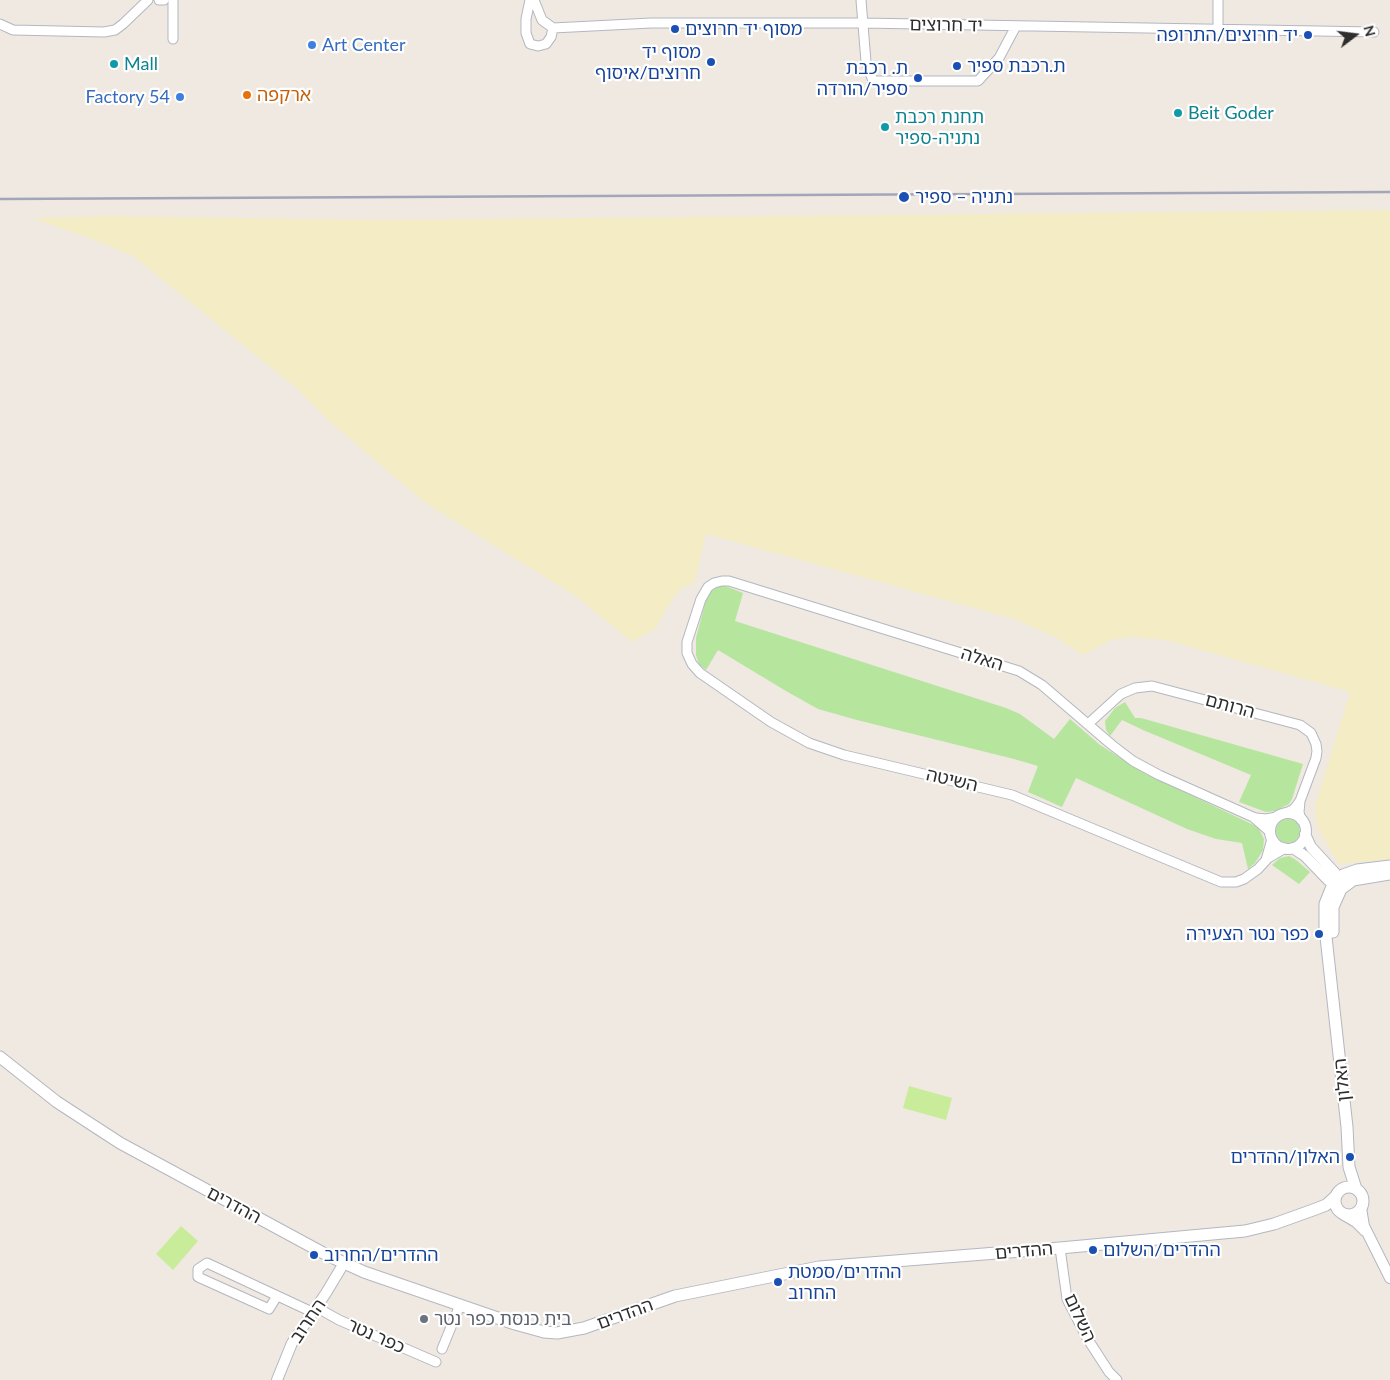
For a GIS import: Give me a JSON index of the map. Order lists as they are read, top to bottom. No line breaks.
{"streets":{"main road":["האלון","ההדרים"],"street":["יד חרוצים","האלה","הרותם","השיטה","השלום","החרוב","כפר נטר"]},"crossings":[["האלה","הרותם"],["האלה","השיטה"],["הרותם","השיטה"],["האלון","ההדרים"],["ההדרים","השלום"],["ההדרים","החרוב"],["החרוב","כפר נטר"]],"places":["מסוף יד חרוצים","יד חרוצים/התרופה","Art Center","מסוף יד חרוצים/איסוף","Mall","ת.רכבת ספיר","ת. רכבת ספיר/הורדה","ארקפה","Factory 54","Beit Goder","תחנת רכבת נתניה-ספיר","נתניה – ספיר","כפר נטר הצעירה","האלון/ההדרים","ההדרים/השלום","ההדרים/החרוב","ההדרים/סמטת החרוב","בית כנסת כפר נטר"],"north":"right"}
